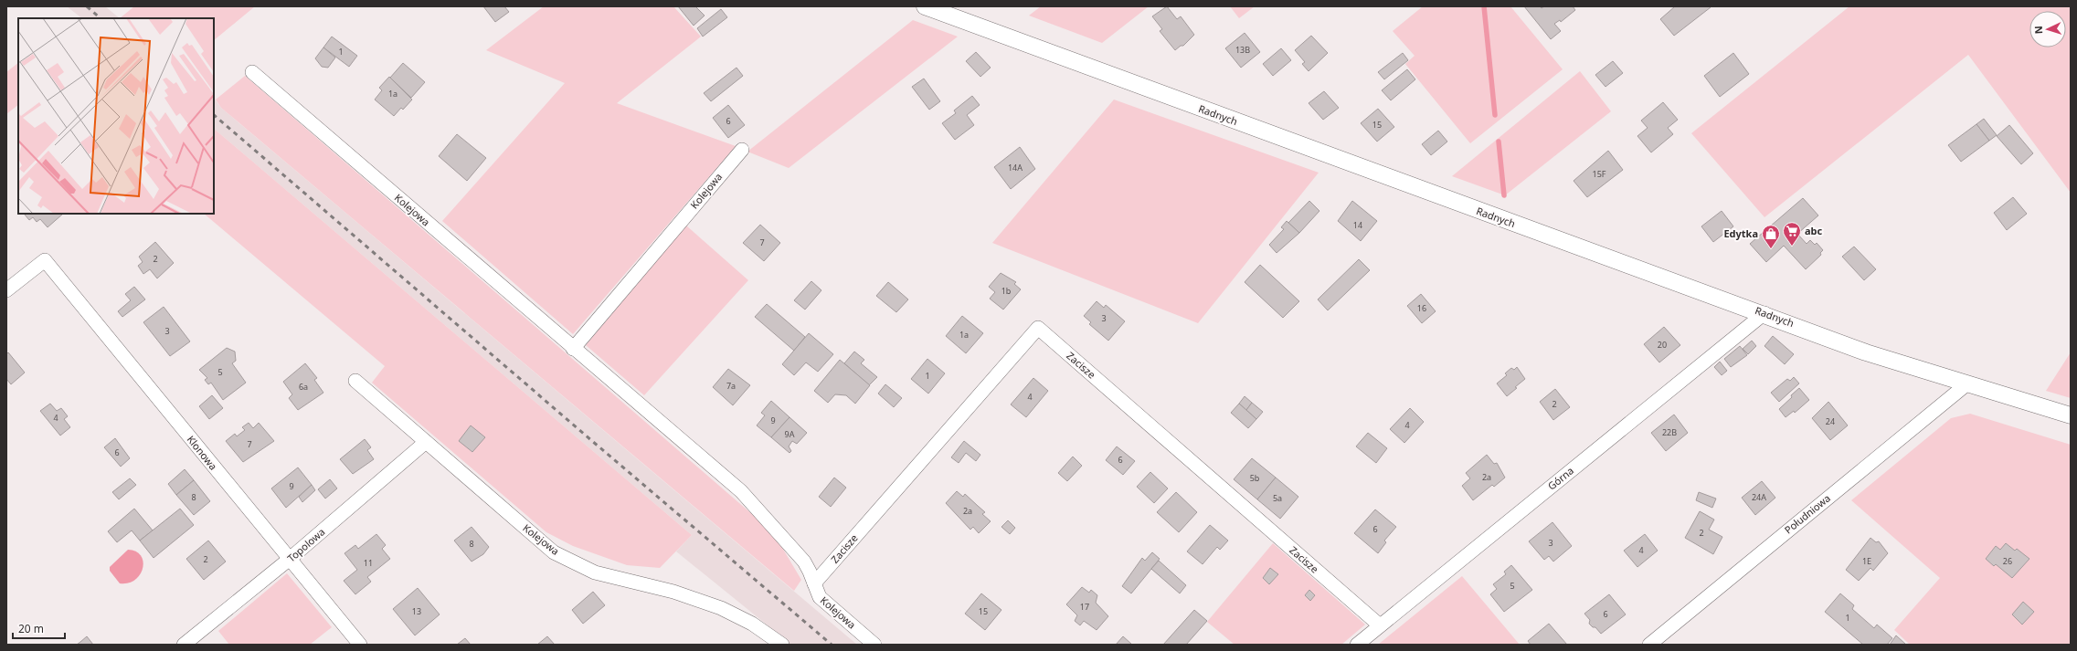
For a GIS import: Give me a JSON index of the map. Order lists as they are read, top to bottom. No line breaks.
{"streets":{"street":["Radnych","Kolejowa","Zacisze","Klonowa","Górna","Południowa","Topolowa"]},"crossings":[["Radnych","Górna"],["Radnych","Południowa"],["Kolejowa","Zacisze"],["Kolejowa","Topolowa"],["Zacisze","Górna"],["Klonowa","Topolowa"]],"places":{"supermarket":["abc"],"shop":["Edytka"]},"house_numbers":["13B","1","1a","6","15","14A","15F","14","7","2","1b","16","3","3","1a","20","5","1","7a","6a","4","2","4","9","24","4","22B","9A","7","6","6","2a","5b","9","8","24A","5a","2a","6","2","3","8","4","2","1E","26","11","5","17","13","15","6","1"],"scale_bar":"20 m","north":"left"}
